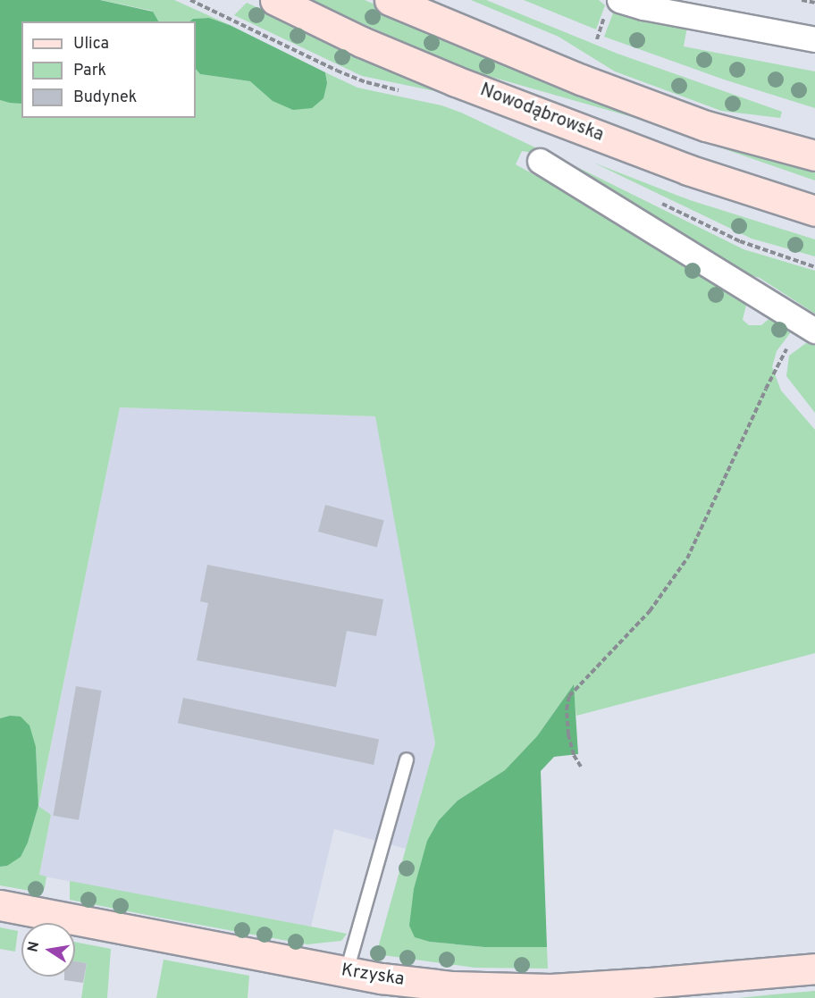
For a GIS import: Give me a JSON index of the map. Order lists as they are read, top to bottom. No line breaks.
{"streets":{"street":["Nowodąbrowska","Krzyska"]},"legend":["Ulica","Park","Budynek"],"north":"left"}
